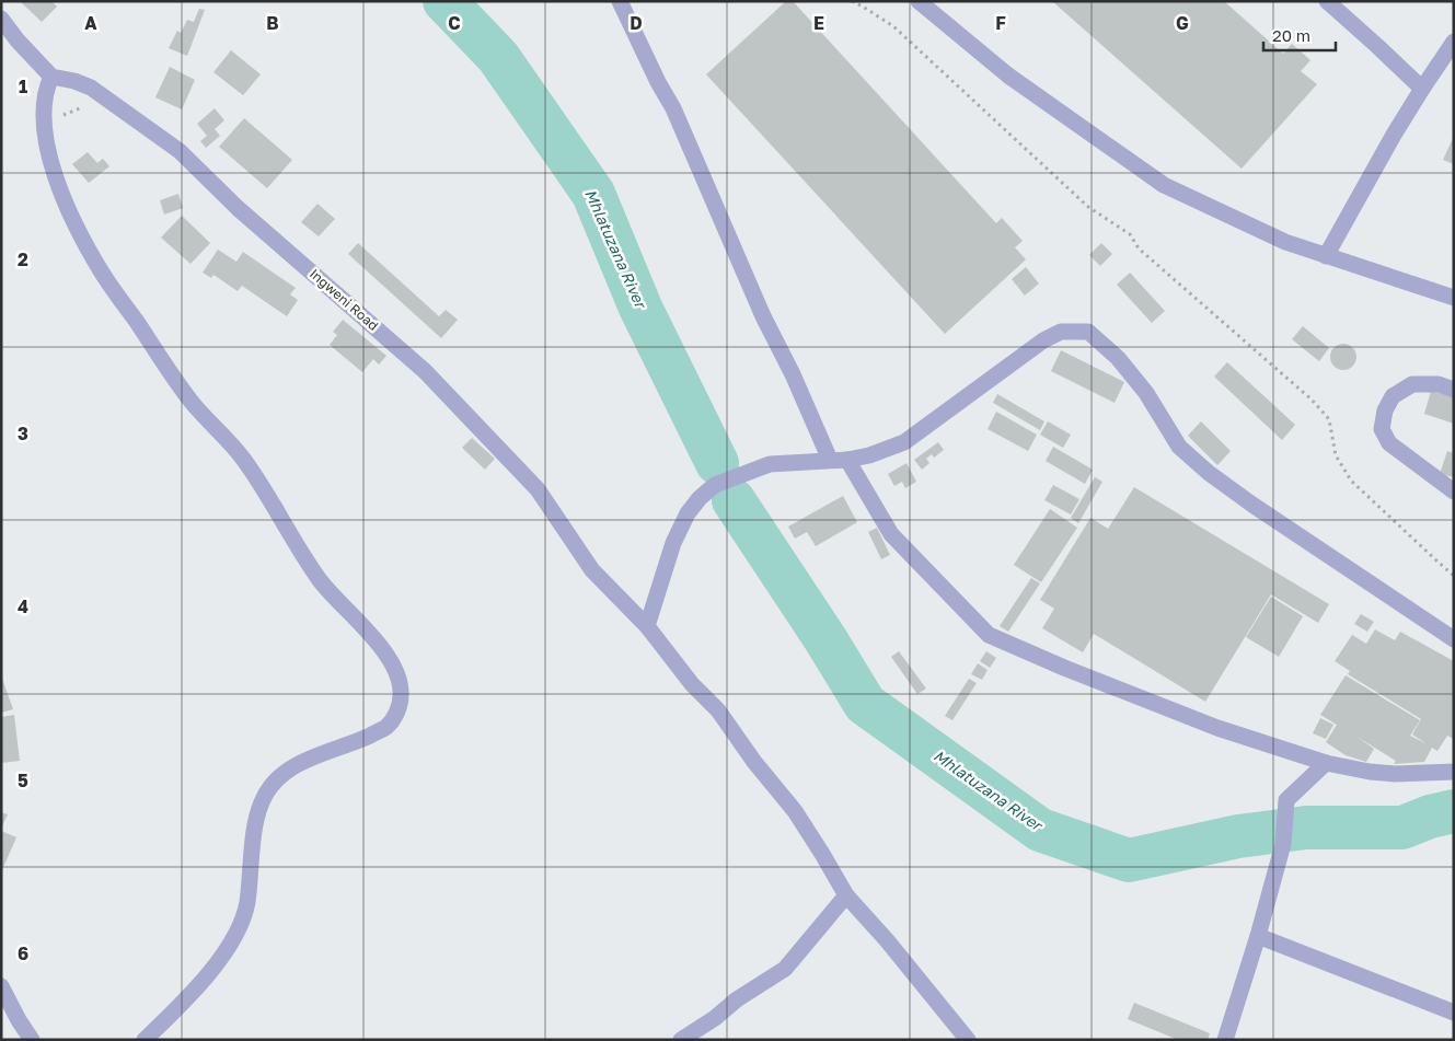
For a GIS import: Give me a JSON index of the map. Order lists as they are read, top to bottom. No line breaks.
{"streets":{"street":["Ingweni Road"]},"water":["Mhlatuzana River"],"scale_bar":"20 m","grid":{"columns":["A","B","C","D","E","F","G"],"rows":["1","2","3","4","5","6"]}}
